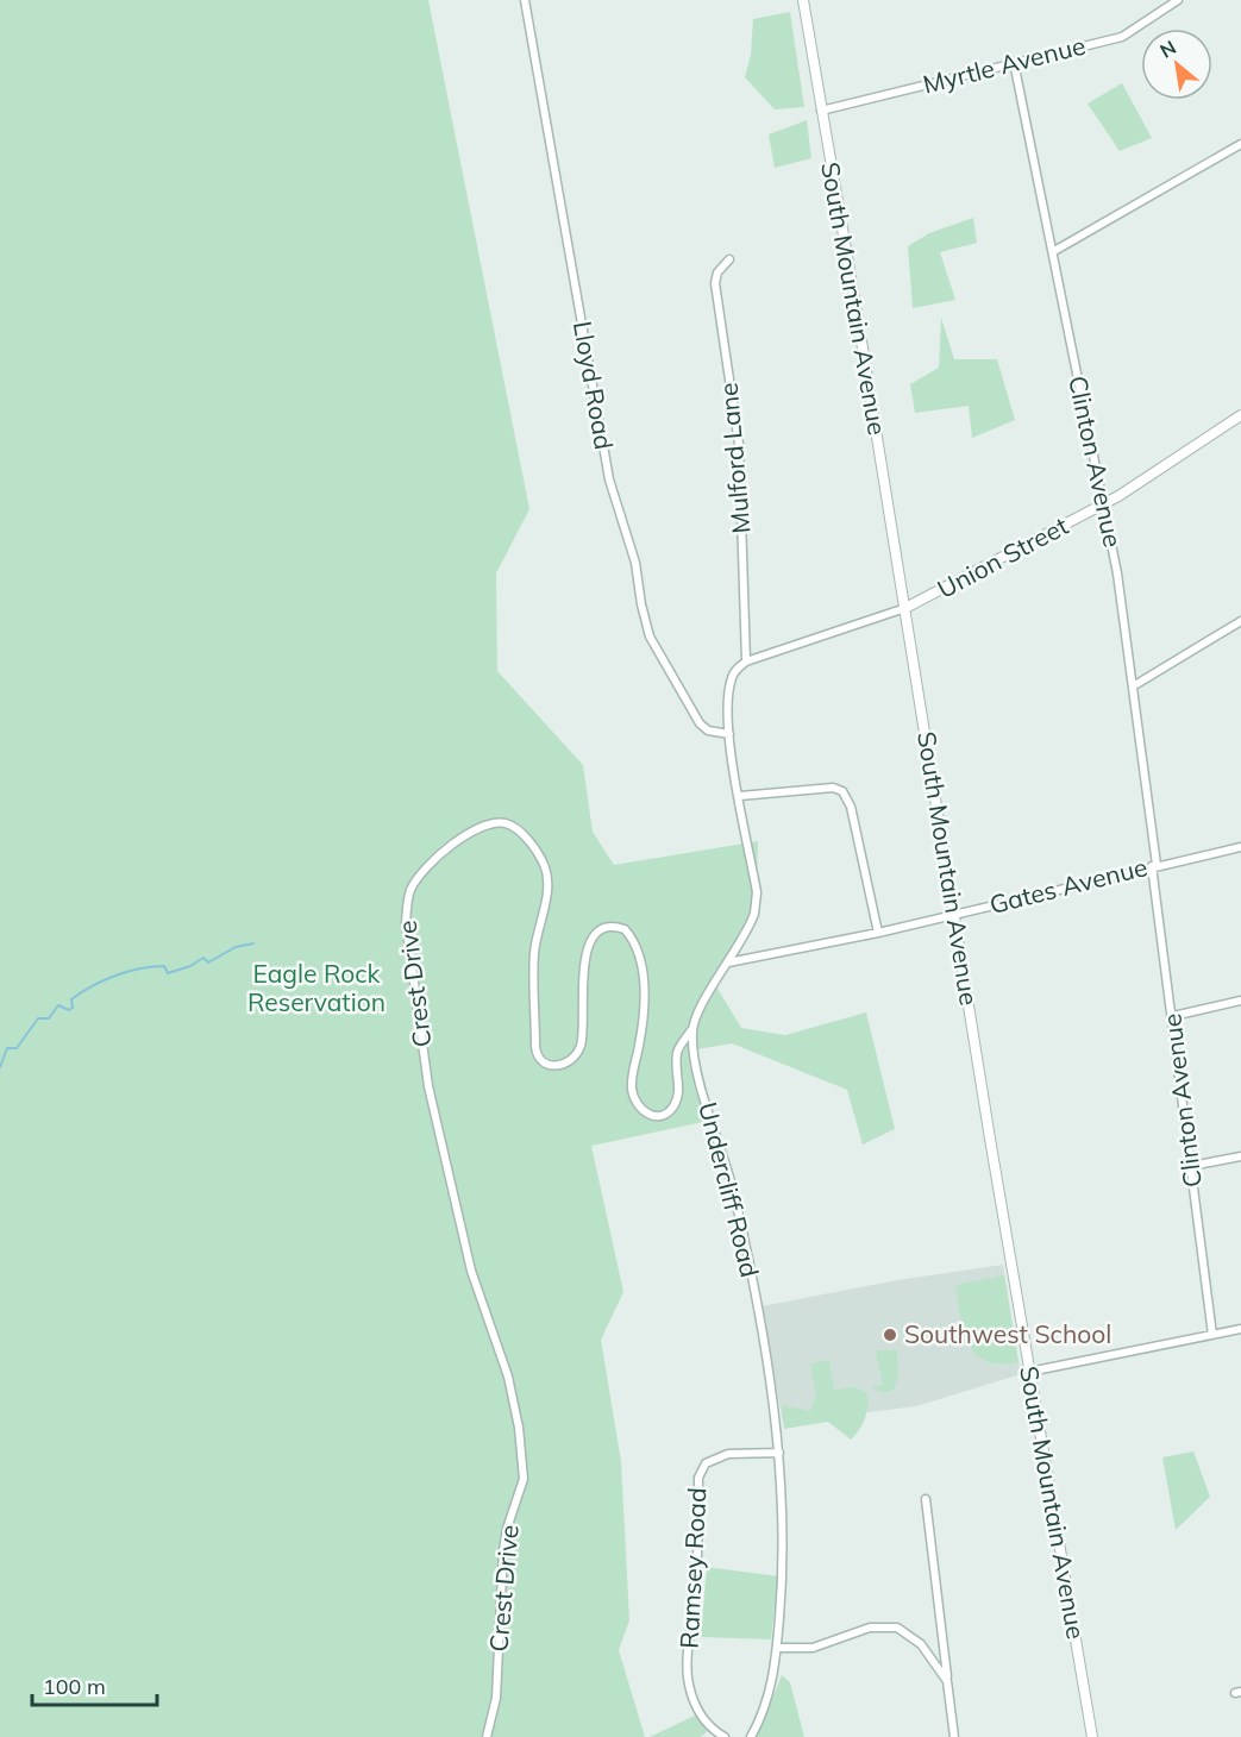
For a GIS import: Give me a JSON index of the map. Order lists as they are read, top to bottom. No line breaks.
{"streets":{"street":["Myrtle Avenue","South Mountain Avenue","Lloyd Road","Mulford Lane","Clinton Avenue","Union Street","Gates Avenue","Crest Drive","Undercliff Road","Ramsey Road"]},"crossings":[["Myrtle Avenue","South Mountain Avenue"],["Myrtle Avenue","Clinton Avenue"],["South Mountain Avenue","Union Street"],["South Mountain Avenue","Gates Avenue"],["Mulford Lane","Union Street"],["Clinton Avenue","Union Street"],["Clinton Avenue","Gates Avenue"],["Crest Drive","Undercliff Road"],["Undercliff Road","Ramsey Road"]],"parks":["Eagle Rock Reservation"],"places":["Southwest School"],"scale_bar":"100 m","north":"top left"}
